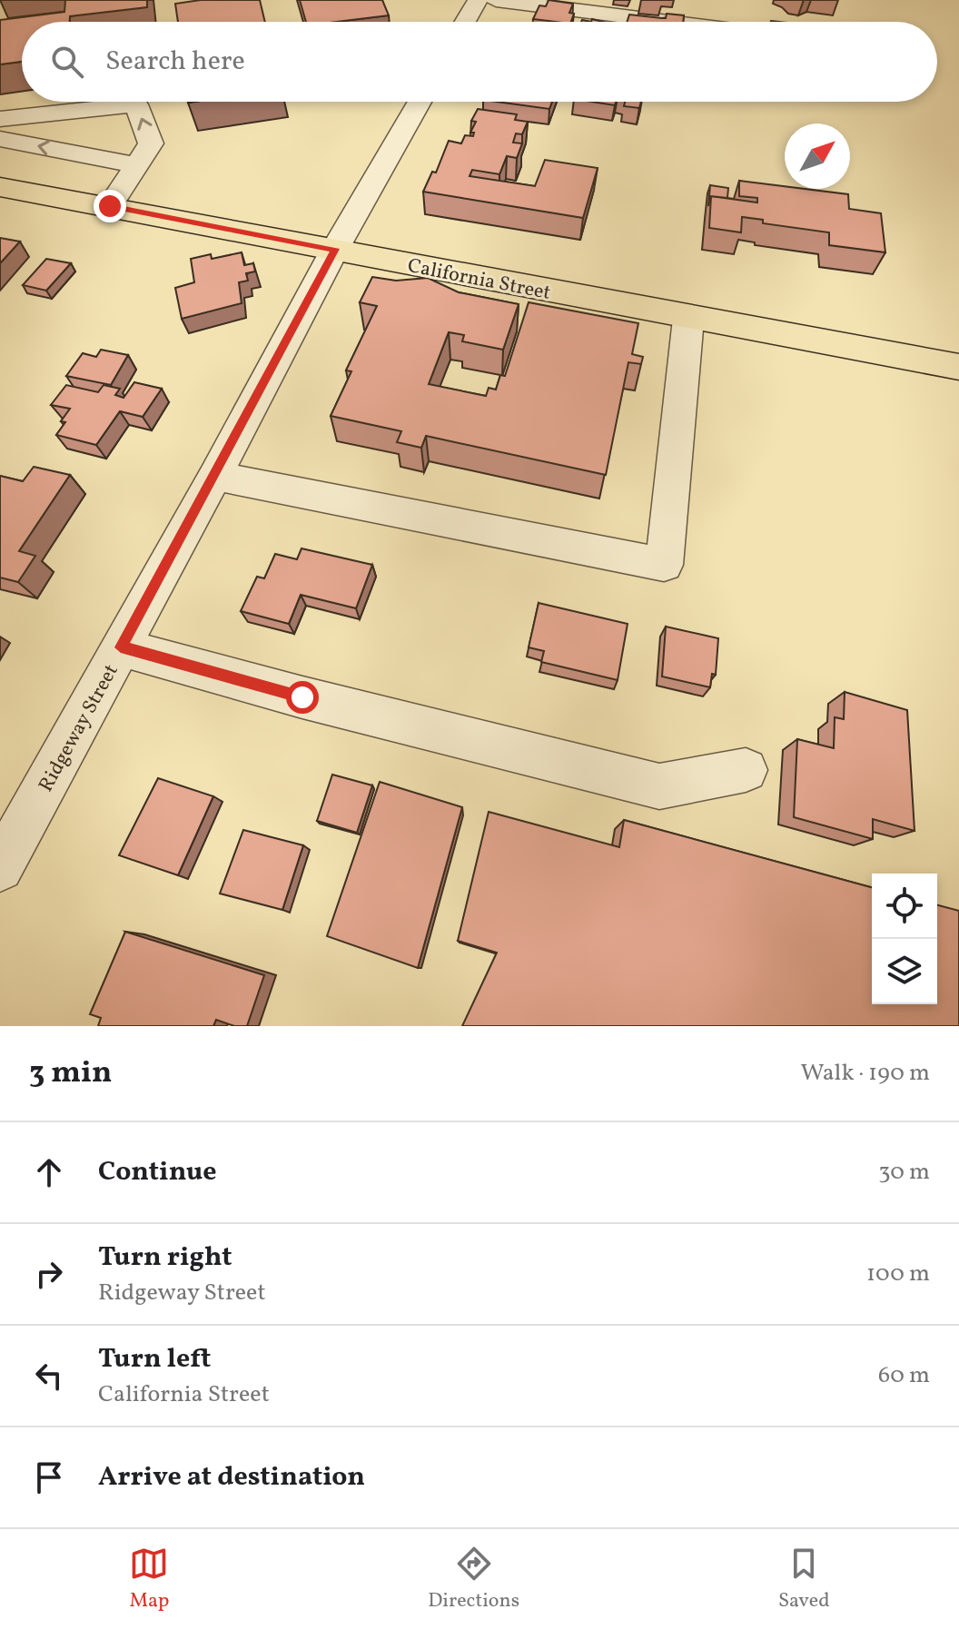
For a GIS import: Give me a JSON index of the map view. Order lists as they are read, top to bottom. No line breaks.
{"streets":{"main road":["California Street"],"street":["Ridgeway Street"]},"crossings":[["California Street","Ridgeway Street"]],"north":"top right","page":{"search":"Search here","heading":["3 min","Walk · 190 m"],"list":[["Continue","30 m"],["Turn right","Ridgeway Street","100 m"],["Turn left","California Street","60 m"],"Arrive at destination"],"nav":["Map","Directions","Saved"]}}
